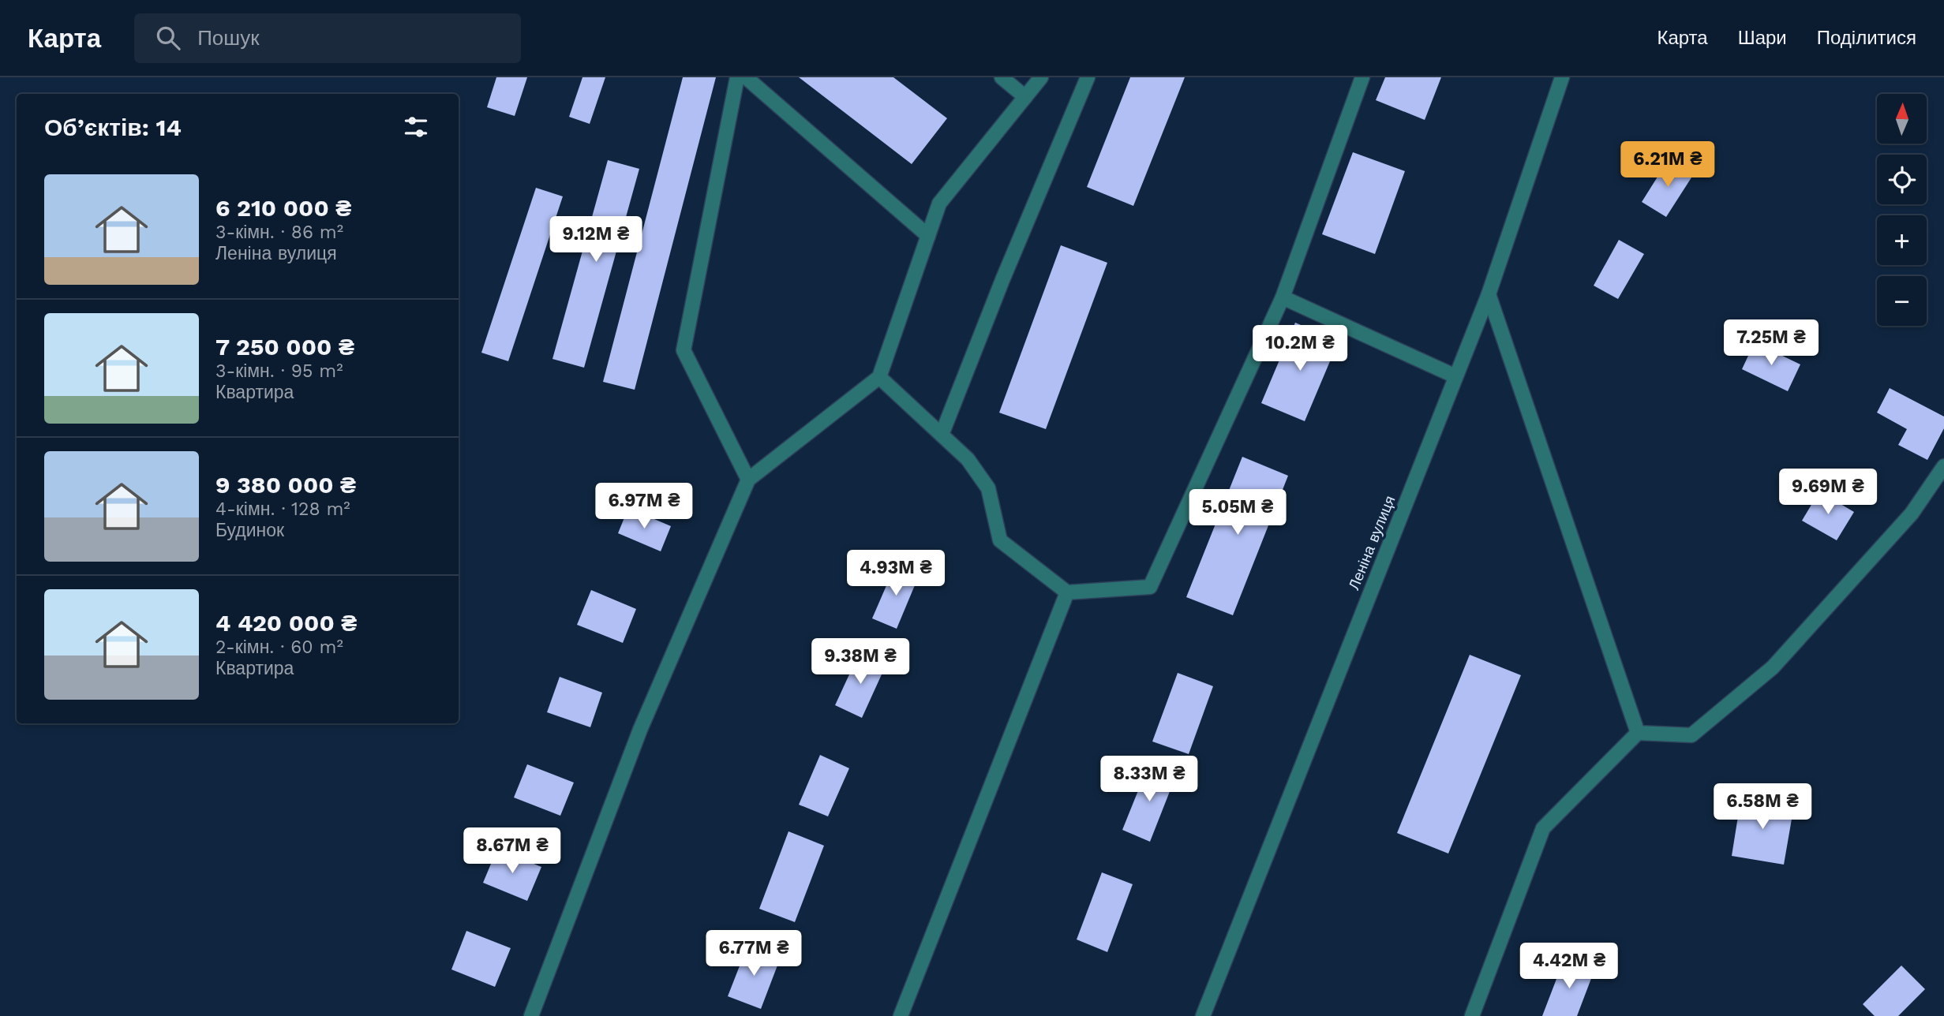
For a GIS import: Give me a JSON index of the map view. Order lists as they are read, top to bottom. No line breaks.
{"streets":{"street":["Леніна вулиця"]},"north":"top","page":{"header":"Карта","search":"Пошук","nav":["Карта","Шари","Поділитися"],"map_buttons":["+","−"],"heading":"Об’єктів: 14","price":["6.21M ₴","9.12M ₴","7.25M ₴","10.2M ₴","9.69M ₴","6.97M ₴","5.05M ₴","4.93M ₴","9.38M ₴","8.33M ₴","6.58M ₴","8.67M ₴","6.77M ₴","4.42M ₴"],"list":[{"name":"6 210 000 ₴","note":"3-кімн. · 86 m² · Леніна вулиця"},{"name":"7 250 000 ₴","note":"3-кімн. · 95 m² · Квартира"},{"name":"9 380 000 ₴","note":"4-кімн. · 128 m² · Будинок"},{"name":"4 420 000 ₴","note":"2-кімн. · 60 m² · Квартира"}]}}
